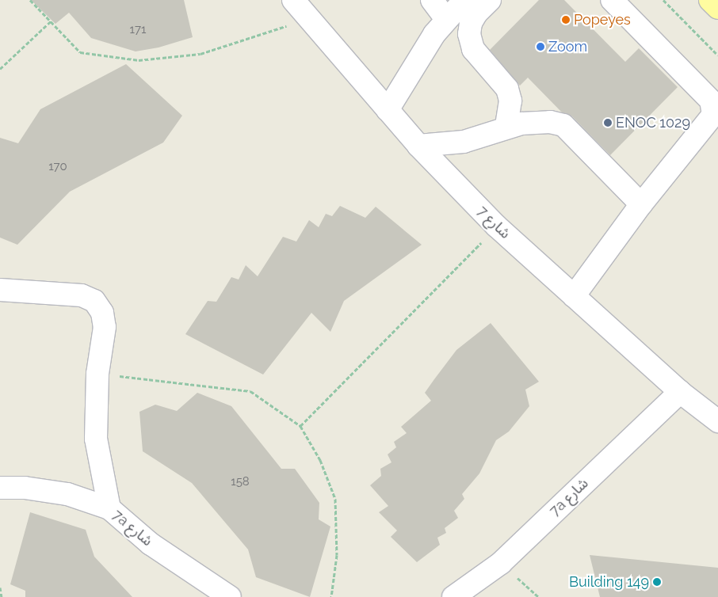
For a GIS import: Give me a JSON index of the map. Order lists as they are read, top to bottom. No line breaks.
{"streets":{"street":["شارع 7","7a شارع"]},"crossings":[["شارع 7","7a شارع"]],"places":["Popeyes","Zoom","ENOC 1029","Building 149"],"house_numbers":["171","170","158"]}
